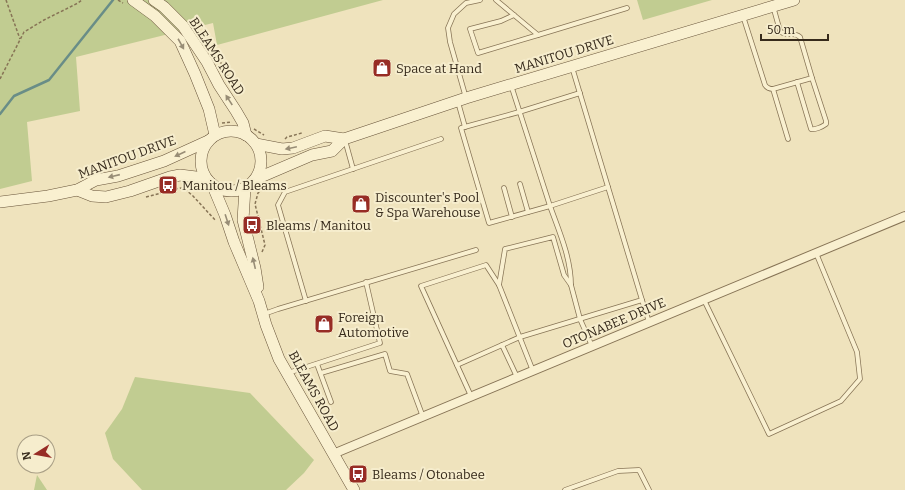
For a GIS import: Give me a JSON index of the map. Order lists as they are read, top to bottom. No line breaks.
{"streets":{"main road":["MANITOU DRIVE","BLEAMS ROAD"],"street":["OTONABEE DRIVE"]},"crossings":[["MANITOU DRIVE","BLEAMS ROAD"],["BLEAMS ROAD","OTONABEE DRIVE"]],"places":{"shop":["Space at Hand","Discounter's Pool & Spa Warehouse","Foreign Automotive"],"bus stop":["Manitou / Bleams","Bleams / Manitou","Bleams / Otonabee"]},"scale_bar":"50 m","north":"left"}
